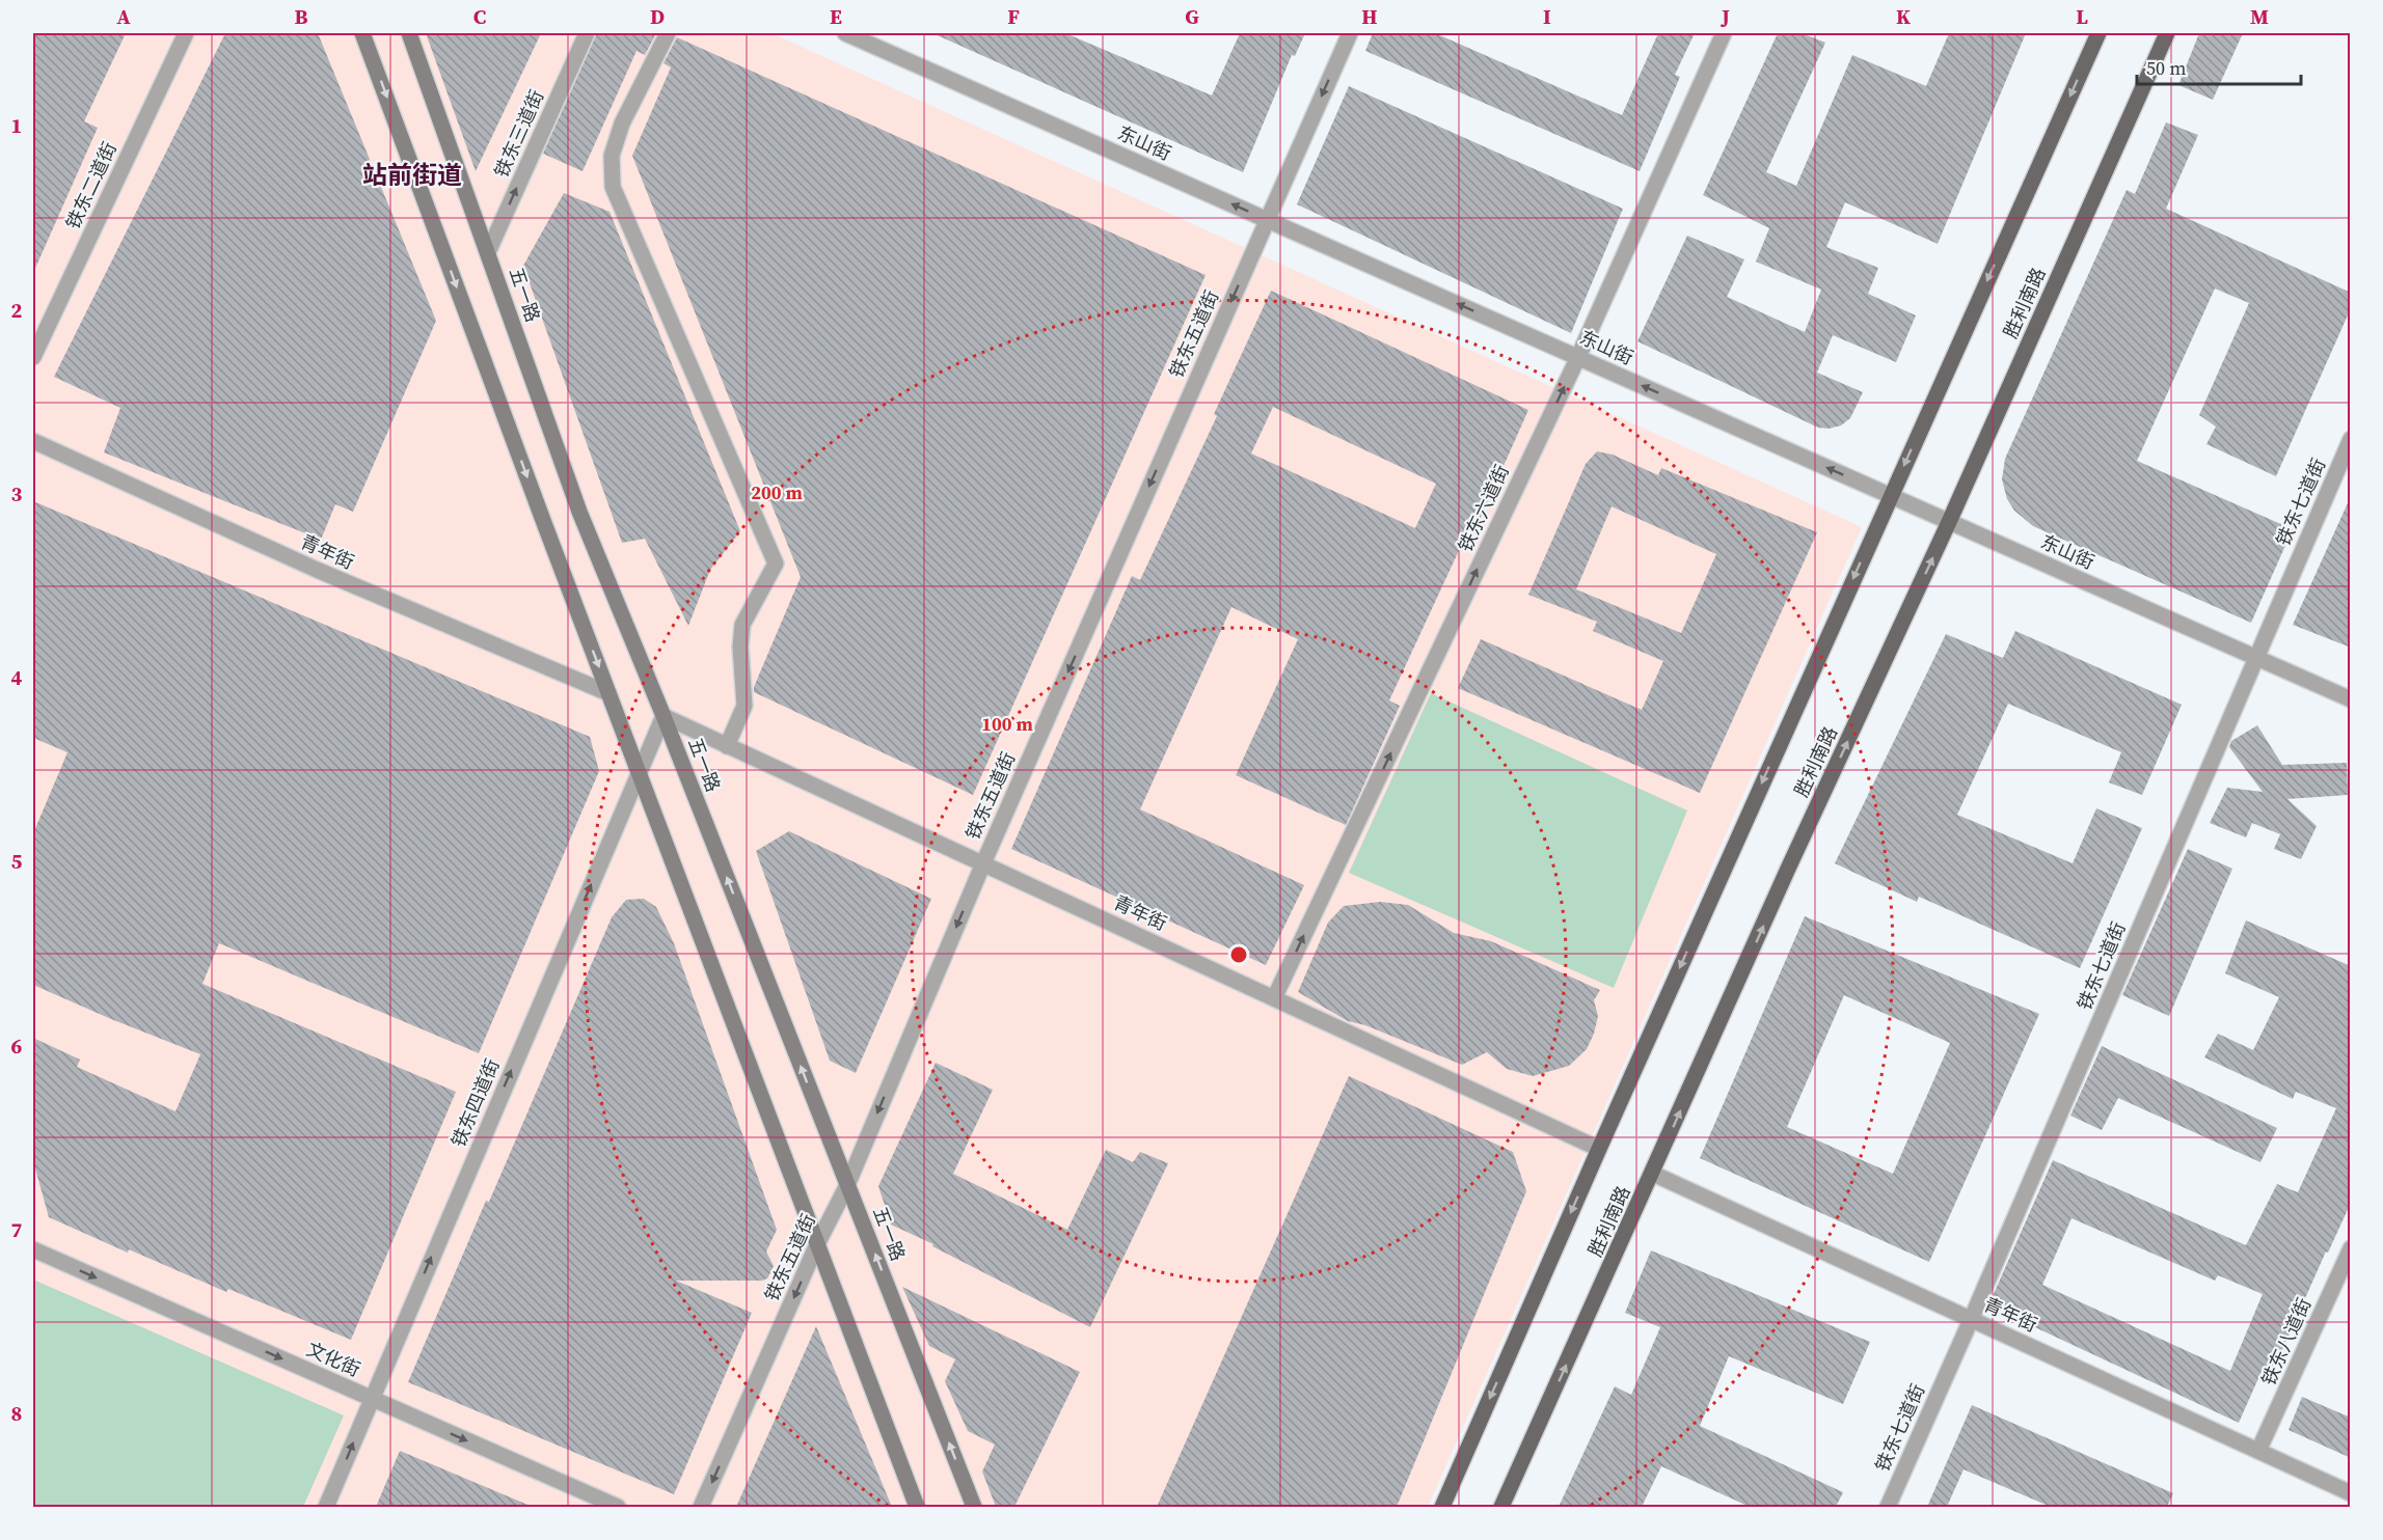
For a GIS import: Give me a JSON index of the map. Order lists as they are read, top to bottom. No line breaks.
{"streets":{"main road":["五一路","胜利南路"],"street":["铁东三道街","东山街","铁东二道街","铁东五道街","铁东七道街","铁东六道街","青年街","铁东四道街","铁东八道街","文化街"]},"crossings":[["铁东三道街","五一路"],["东山街","胜利南路"],["东山街","铁东五道街"],["东山街","铁东七道街"],["东山街","铁东六道街"],["五一路","铁东五道街"],["五一路","青年街"],["五一路","铁东四道街"],["胜利南路","青年街"],["铁东五道街","青年街"],["铁东七道街","青年街"],["铁东六道街","青年街"],["青年街","铁东四道街"],["青年街","铁东八道街"],["铁东四道街","文化街"]],"one_way":["铁东三道街","东山街","铁东五道街","铁东六道街","铁东四道街","文化街"],"districts":["站前街道"],"scale_bar":"50 m","grid":{"columns":["A","B","C","D","E","F","G","H","I","J","K","L","M"],"rows":["1","2","3","4","5","6","7","8"]},"rings":["200 m","100 m"]}
